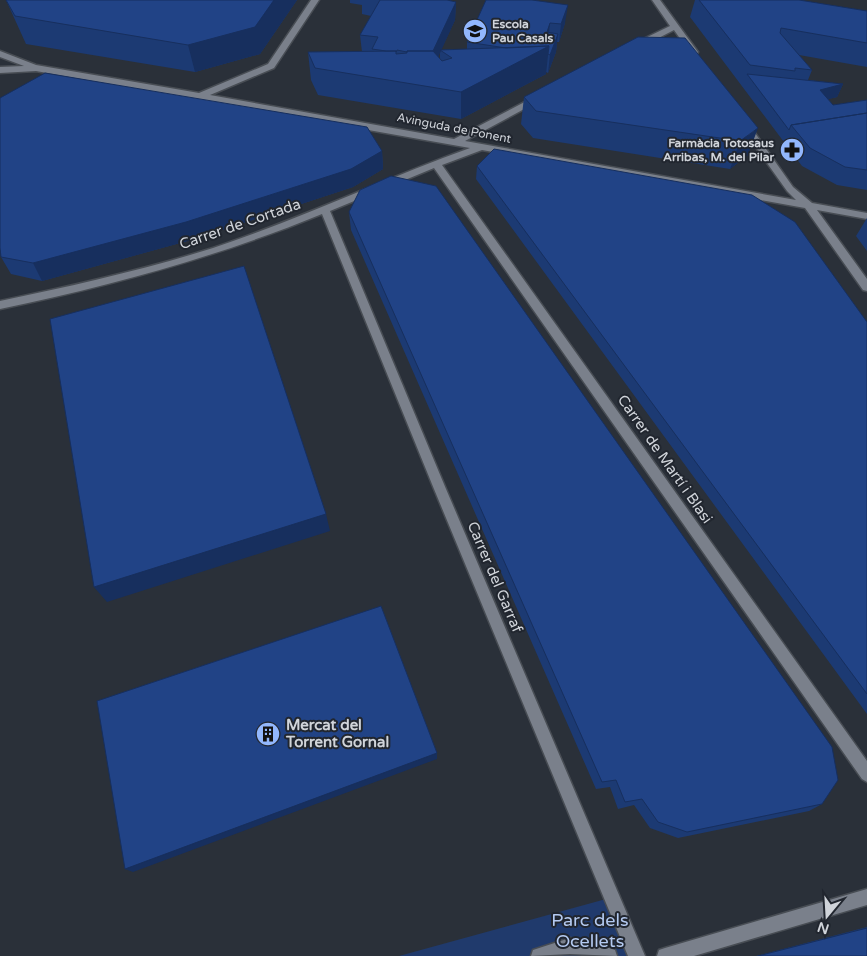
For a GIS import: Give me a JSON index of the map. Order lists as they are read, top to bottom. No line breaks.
{"streets":{"street":["Avinguda de Ponent","Carrer de Cortada","Carrer de Martí i Blasi","Carrer del Garraf"]},"crossings":[["Avinguda de Ponent","Carrer de Cortada"],["Carrer de Cortada","Carrer de Martí i Blasi"],["Carrer de Cortada","Carrer del Garraf"]],"parks":["Parc dels Ocellets"],"places":{"school or university":["Escola Pau Casals"],"pharmacy":["Farmàcia Totosaus Arribas, M. del Pilar"],"building":["Mercat del Torrent Gornal"]},"north":"bottom"}
